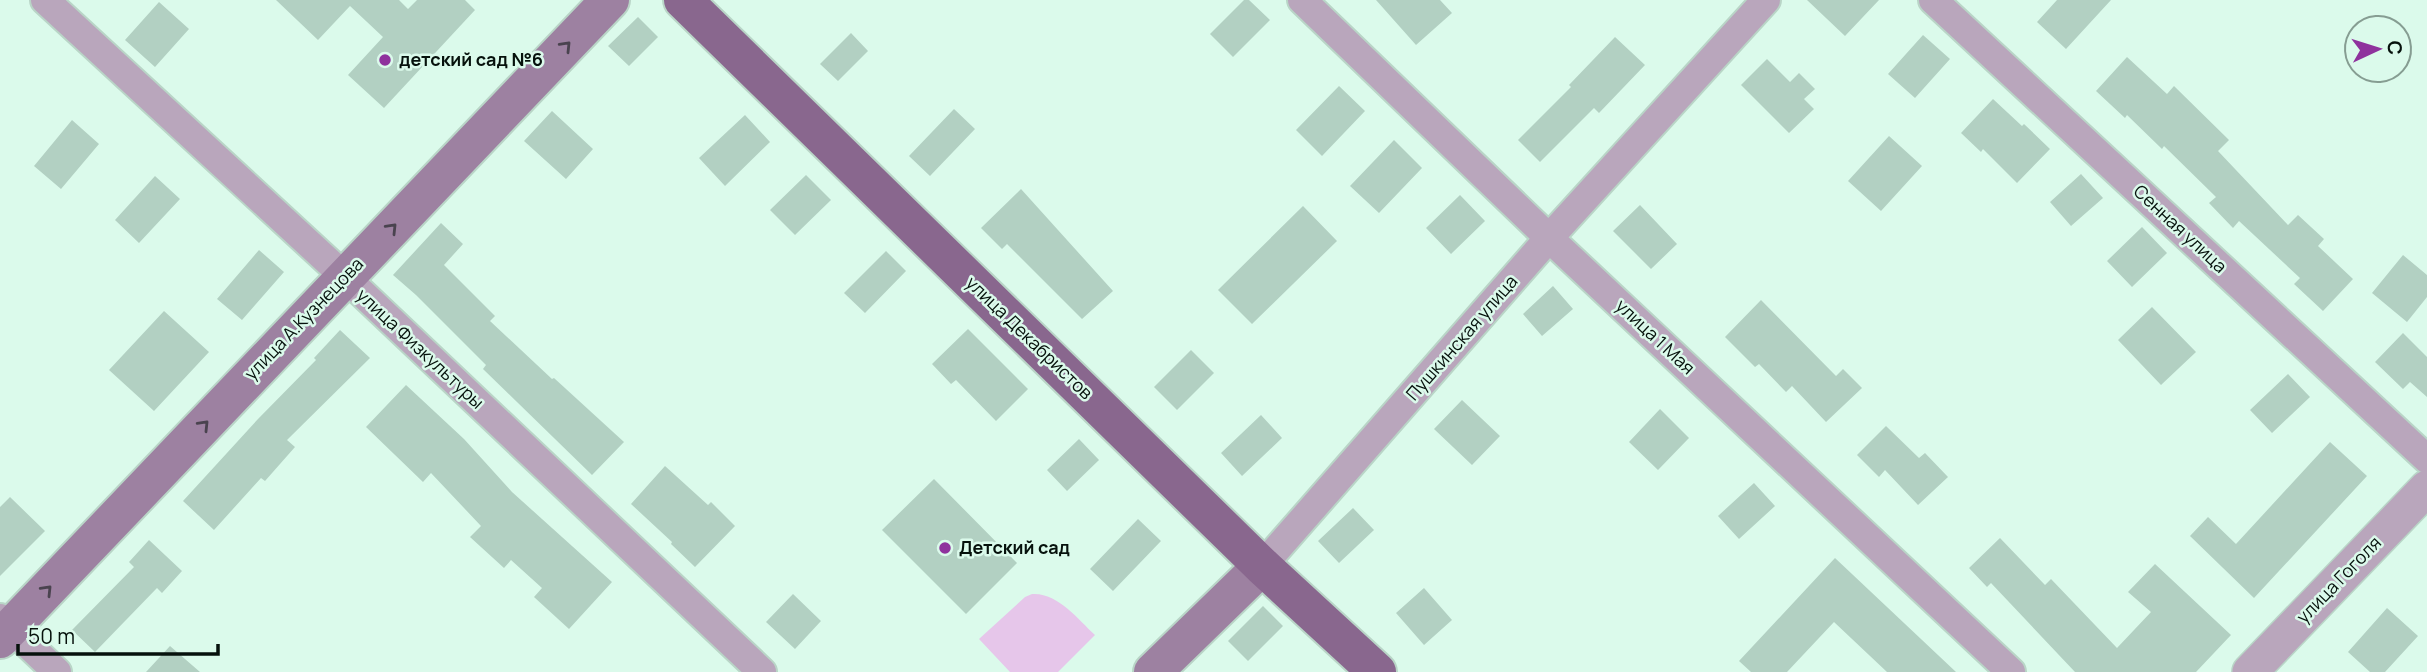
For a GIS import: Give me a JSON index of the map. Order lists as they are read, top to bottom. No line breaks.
{"streets":{"main road":["улица А.Кузнецова","улица Декабристов","Пушкинская улица"],"street":["Сенная улица","улица 1 Мая","улица Физкультуры","улица Гоголя"]},"crossings":[["улица А.Кузнецова","улица Физкультуры"],["улица 1 Мая","Пушкинская улица"],["улица Декабристов","Пушкинская улица"]],"one_way":["улица А.Кузнецова"],"places":["детский сад №6","Детский сад"],"scale_bar":"50 m","north":"right"}
